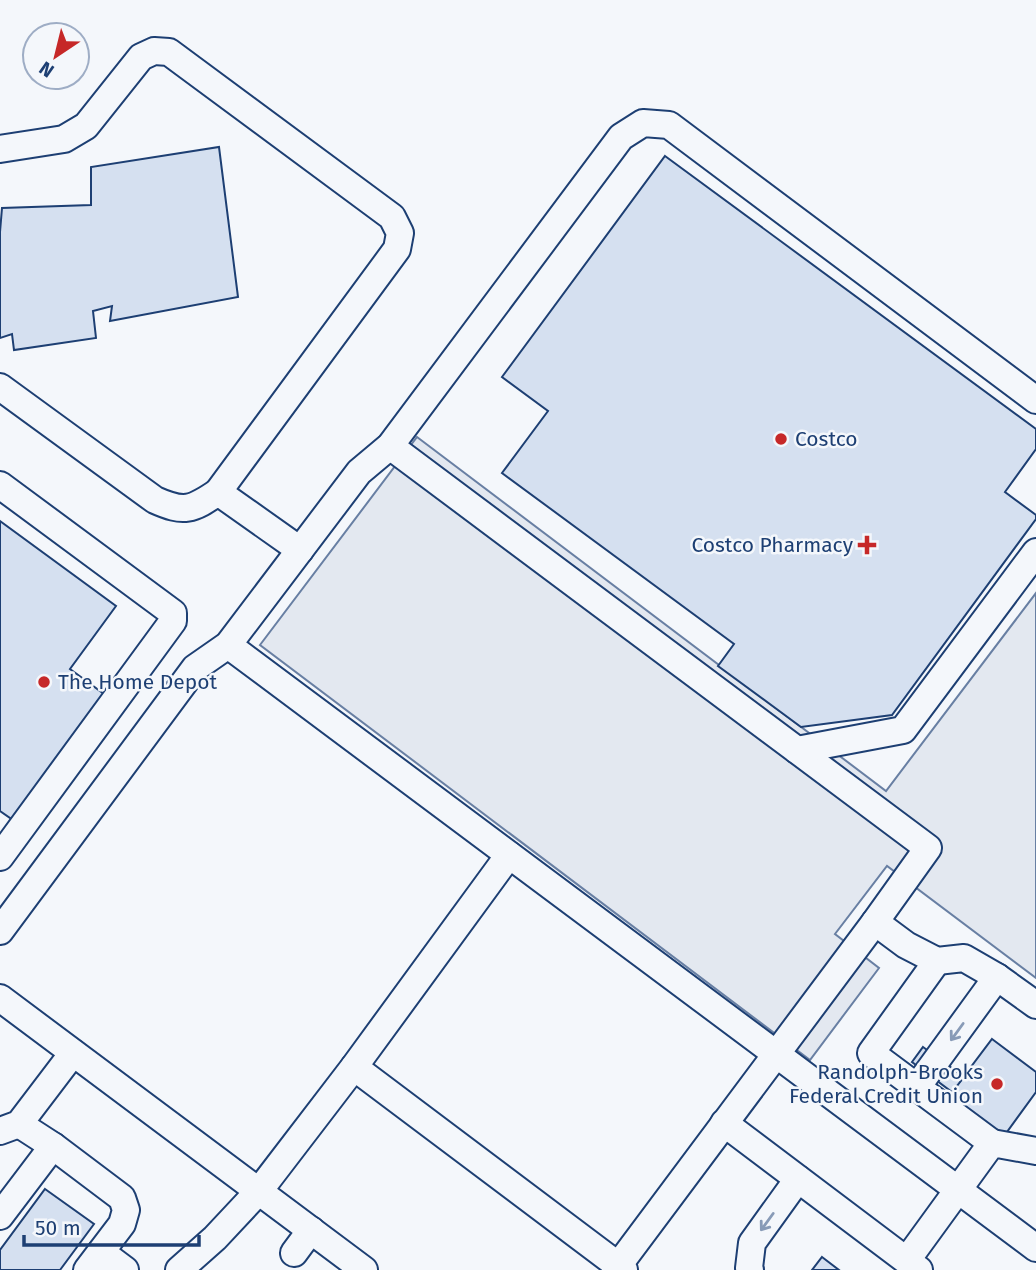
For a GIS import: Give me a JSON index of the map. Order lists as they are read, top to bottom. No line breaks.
{"places":{"other":["Costco","The Home Depot","Randolph-Brooks Federal Credit Union"],"health":["Costco Pharmacy"]},"scale_bar":"50 m","north":"bottom left"}
